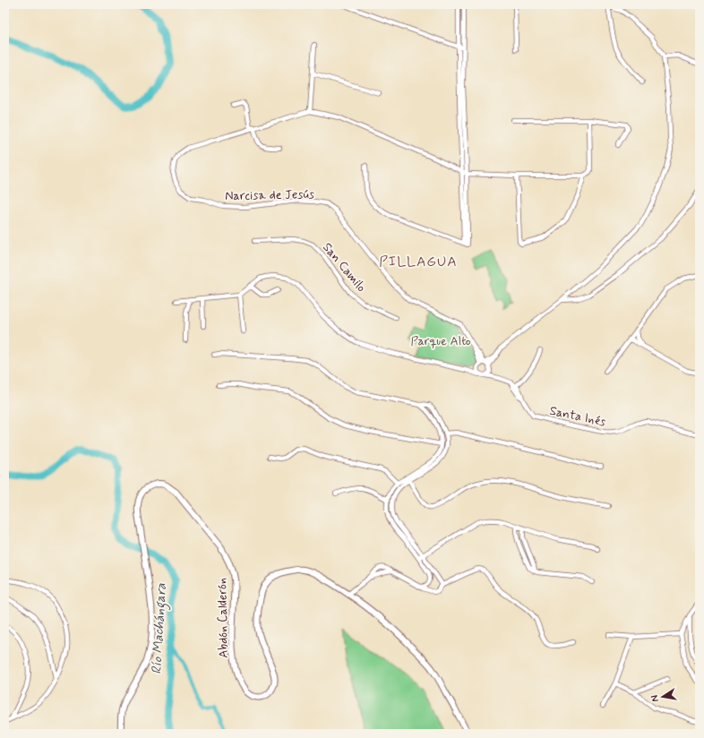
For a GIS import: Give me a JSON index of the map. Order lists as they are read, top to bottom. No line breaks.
{"streets":{"street":["Narcisa de Jesús","San Camilo","Santa Inés","Abdón Calderón"]},"districts":["PILLAGUA"],"water":["Río Machángara"],"parks":["Parque Alto"],"north":"left"}
